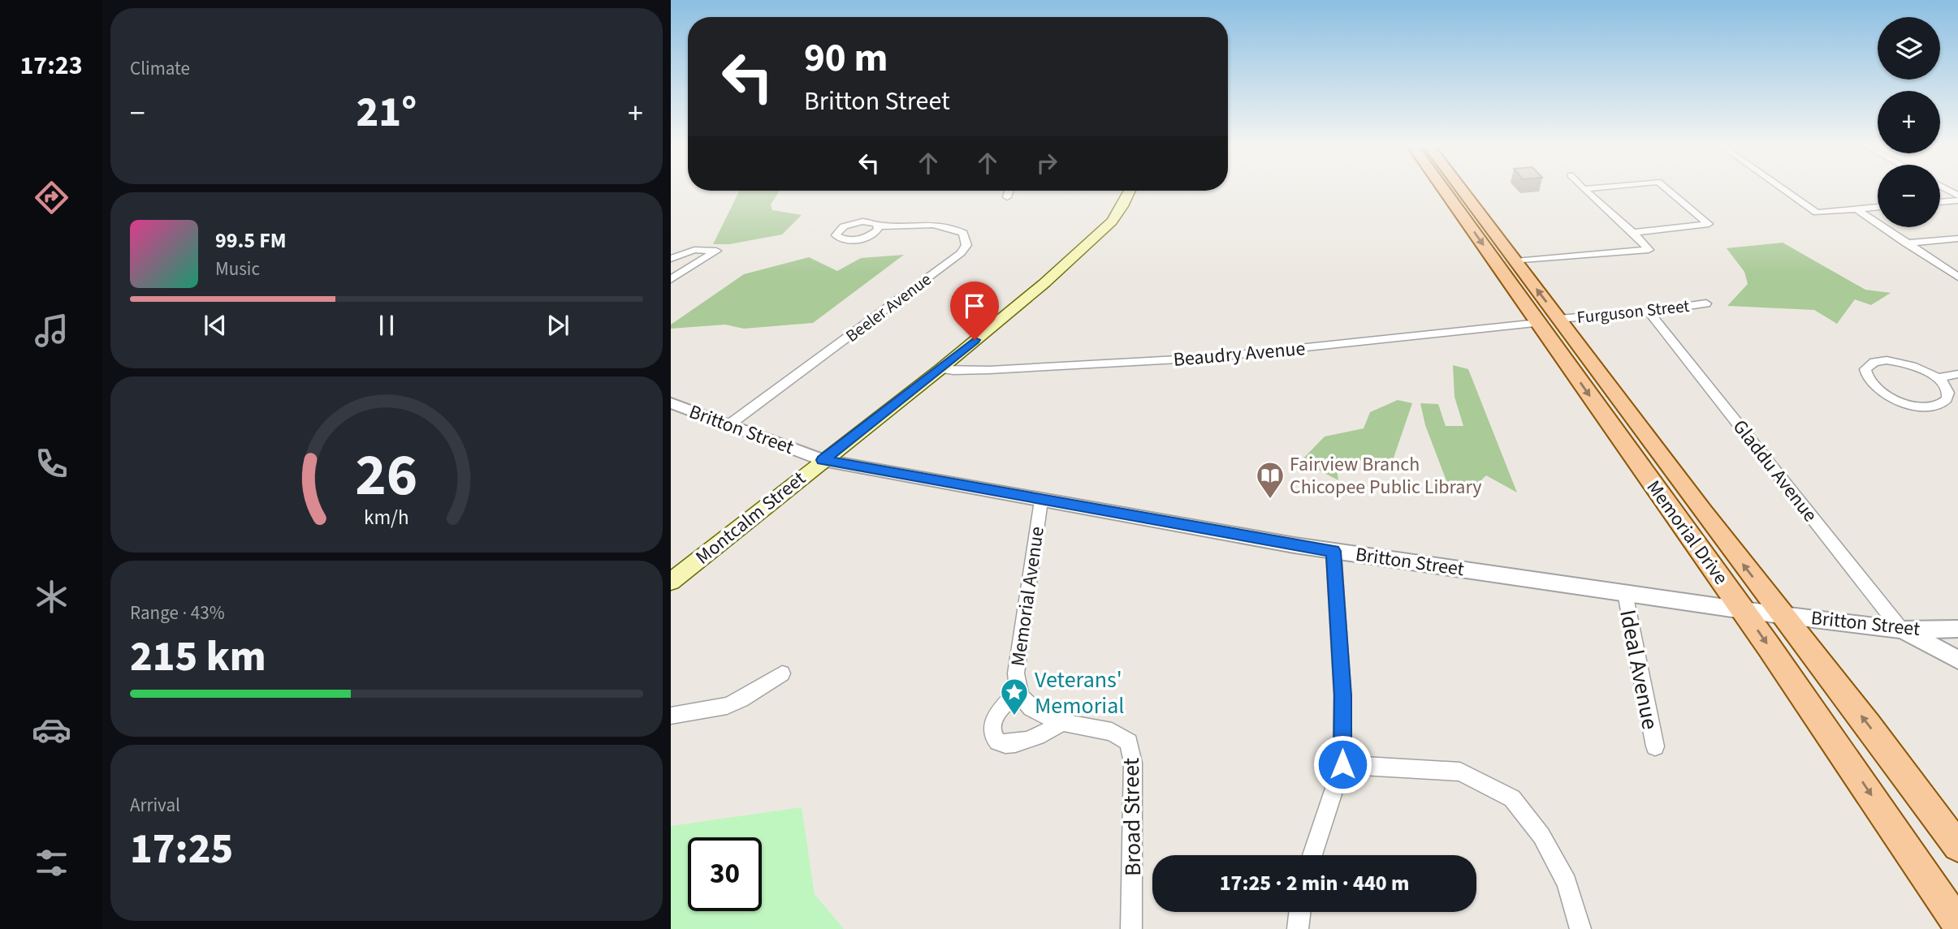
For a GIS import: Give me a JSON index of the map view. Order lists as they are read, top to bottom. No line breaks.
{"streets":{"main road":["Montcalm Street","Memorial Drive"],"street":["Beeler Avenue","Furguson Street","Beaudry Avenue","Britton Street","Gladdu Avenue","Memorial Avenue","Ideal Avenue","Broad Street"]},"crossings":[["Beeler Avenue","Britton Street"],["Furguson Street","Beaudry Avenue"],["Furguson Street","Gladdu Avenue"],["Furguson Street","Memorial Drive"],["Beaudry Avenue","Montcalm Street"],["Beaudry Avenue","Memorial Drive"],["Britton Street","Gladdu Avenue"],["Britton Street","Montcalm Street"],["Britton Street","Memorial Drive"],["Britton Street","Memorial Avenue"],["Britton Street","Ideal Avenue"],["Memorial Avenue","Broad Street"]],"places":{"library":["Fairview Branch Chicopee Public Library"],"place":["Veterans' Memorial"]},"page":{"tabs":"17:23","tile":["Climate",["Range · 43%","215 km"],["Arrival","17:25"]],"map_buttons":["+","−"],"turn":["90 m","Britton Street"],"heat":["−","21°","+"],"song":["99.5 FM","Music"],"limit":"30","trip":"17:25 · 2 min · 440 m","gauge":["26","km/h"]}}
